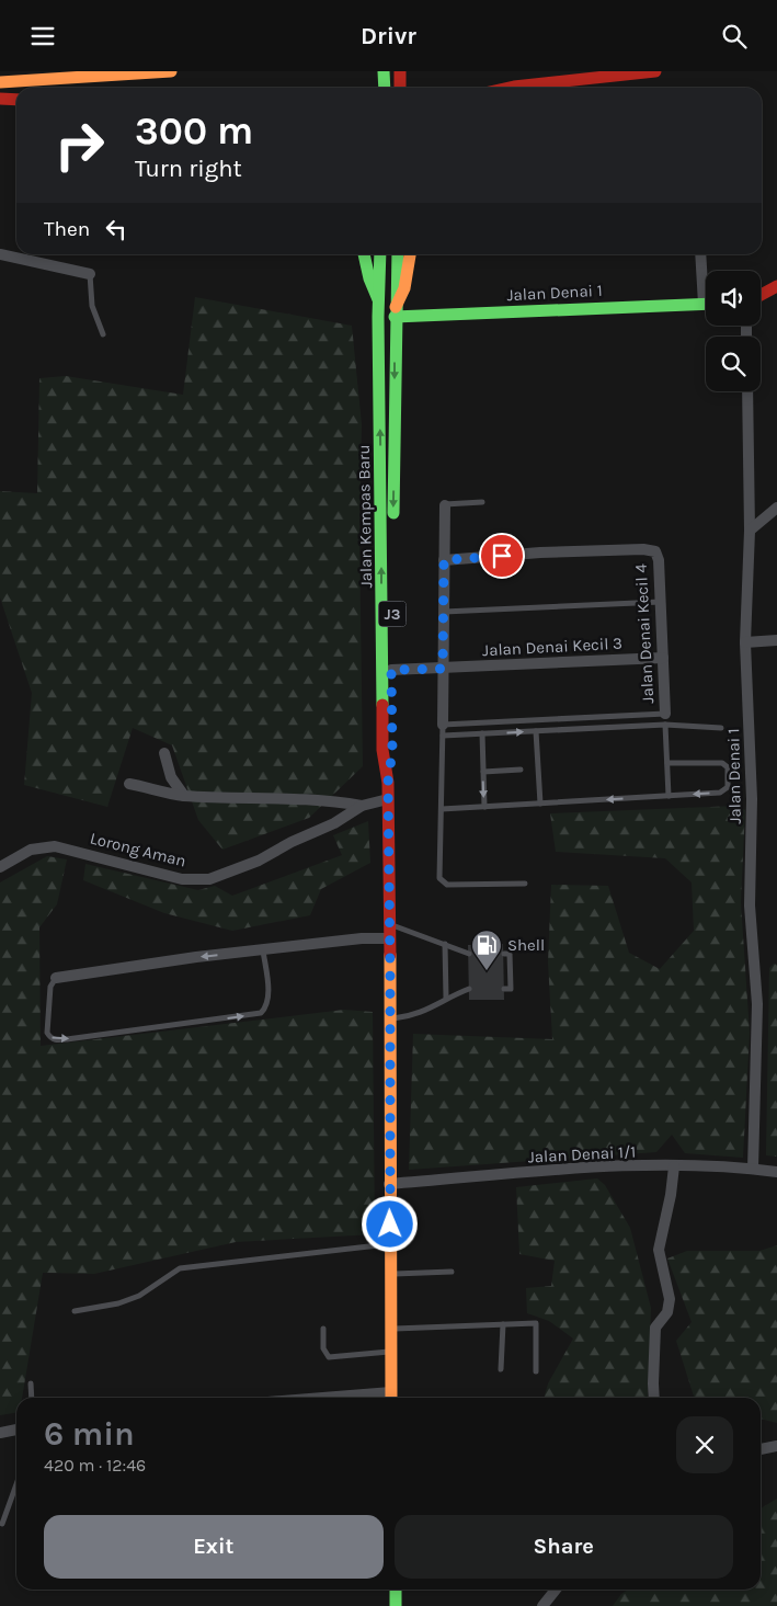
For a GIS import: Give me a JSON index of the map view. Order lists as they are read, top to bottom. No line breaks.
{"streets":{"main road":["Jalan Denai 1","Jalan Kempas Baru","J3"],"street":["Jalan Denai Kecil 4","Jalan Denai Kecil 3","Lorong Aman","Jalan Denai 1/1"]},"crossings":[["Jalan Denai 1","Jalan Kempas Baru"],["Jalan Denai 1","Jalan Denai 1/1"],["Jalan Kempas Baru","Jalan Denai Kecil 3"],["Jalan Kempas Baru","Lorong Aman"],["Jalan Kempas Baru","Jalan Denai 1/1"],["Jalan Denai Kecil 4","Jalan Denai Kecil 3"]],"places":{"fuel station":["Shell"]},"page":{"header":"Drivr","turn":["300 m","Turn right"],"then":"Then","heading":["6 min","420 m · 12:46"],"buttons":["Exit","Share"]}}
